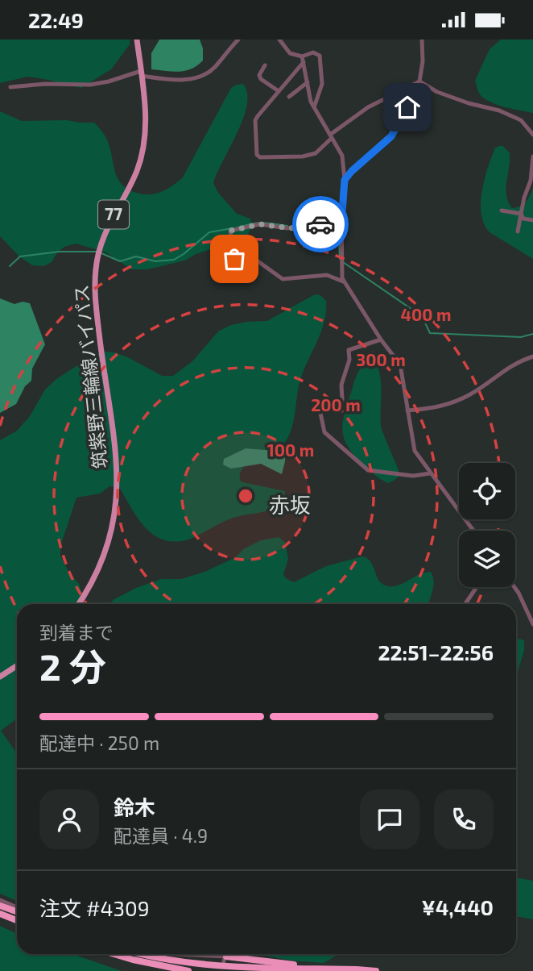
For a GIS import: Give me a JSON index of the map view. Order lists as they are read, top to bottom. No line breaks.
{"streets":{"main road":["77","筑紫野三輪線バイパス"]},"districts":["赤坂"],"page":{"status":"22:49","heading":["2 分","到着まで","22:51–22:56"],"panel":["鈴木","配達員 · 4.9","注文 #4309","¥4,440"],"bar":"配達中 · 250 m"},"rings":["400 m","300 m","200 m","100 m"]}
